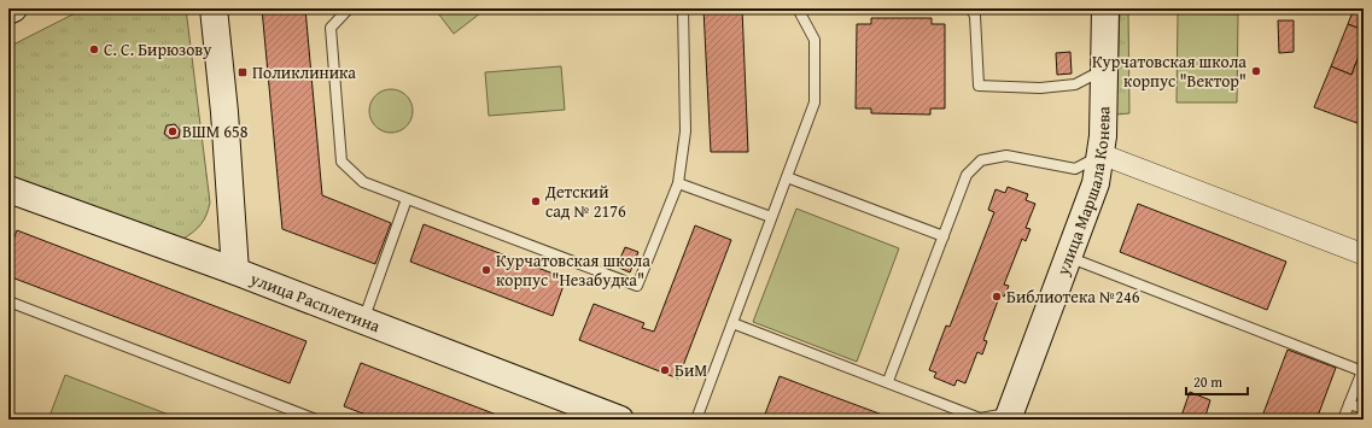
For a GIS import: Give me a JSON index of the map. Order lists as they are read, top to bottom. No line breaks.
{"streets":{"street":["улица Маршала Конева","улица Расплетина"]},"places":{"other":["С. С. Бирюзову","Курчатовская школа корпус \"Вектор\"","ВШM 658","Детский сад № 2176","Курчатовская школа корпус \"Незабудка\"","Библиотека №246","БиМ"],"transit":["Поликлиника"]},"scale_bar":"20 m"}
